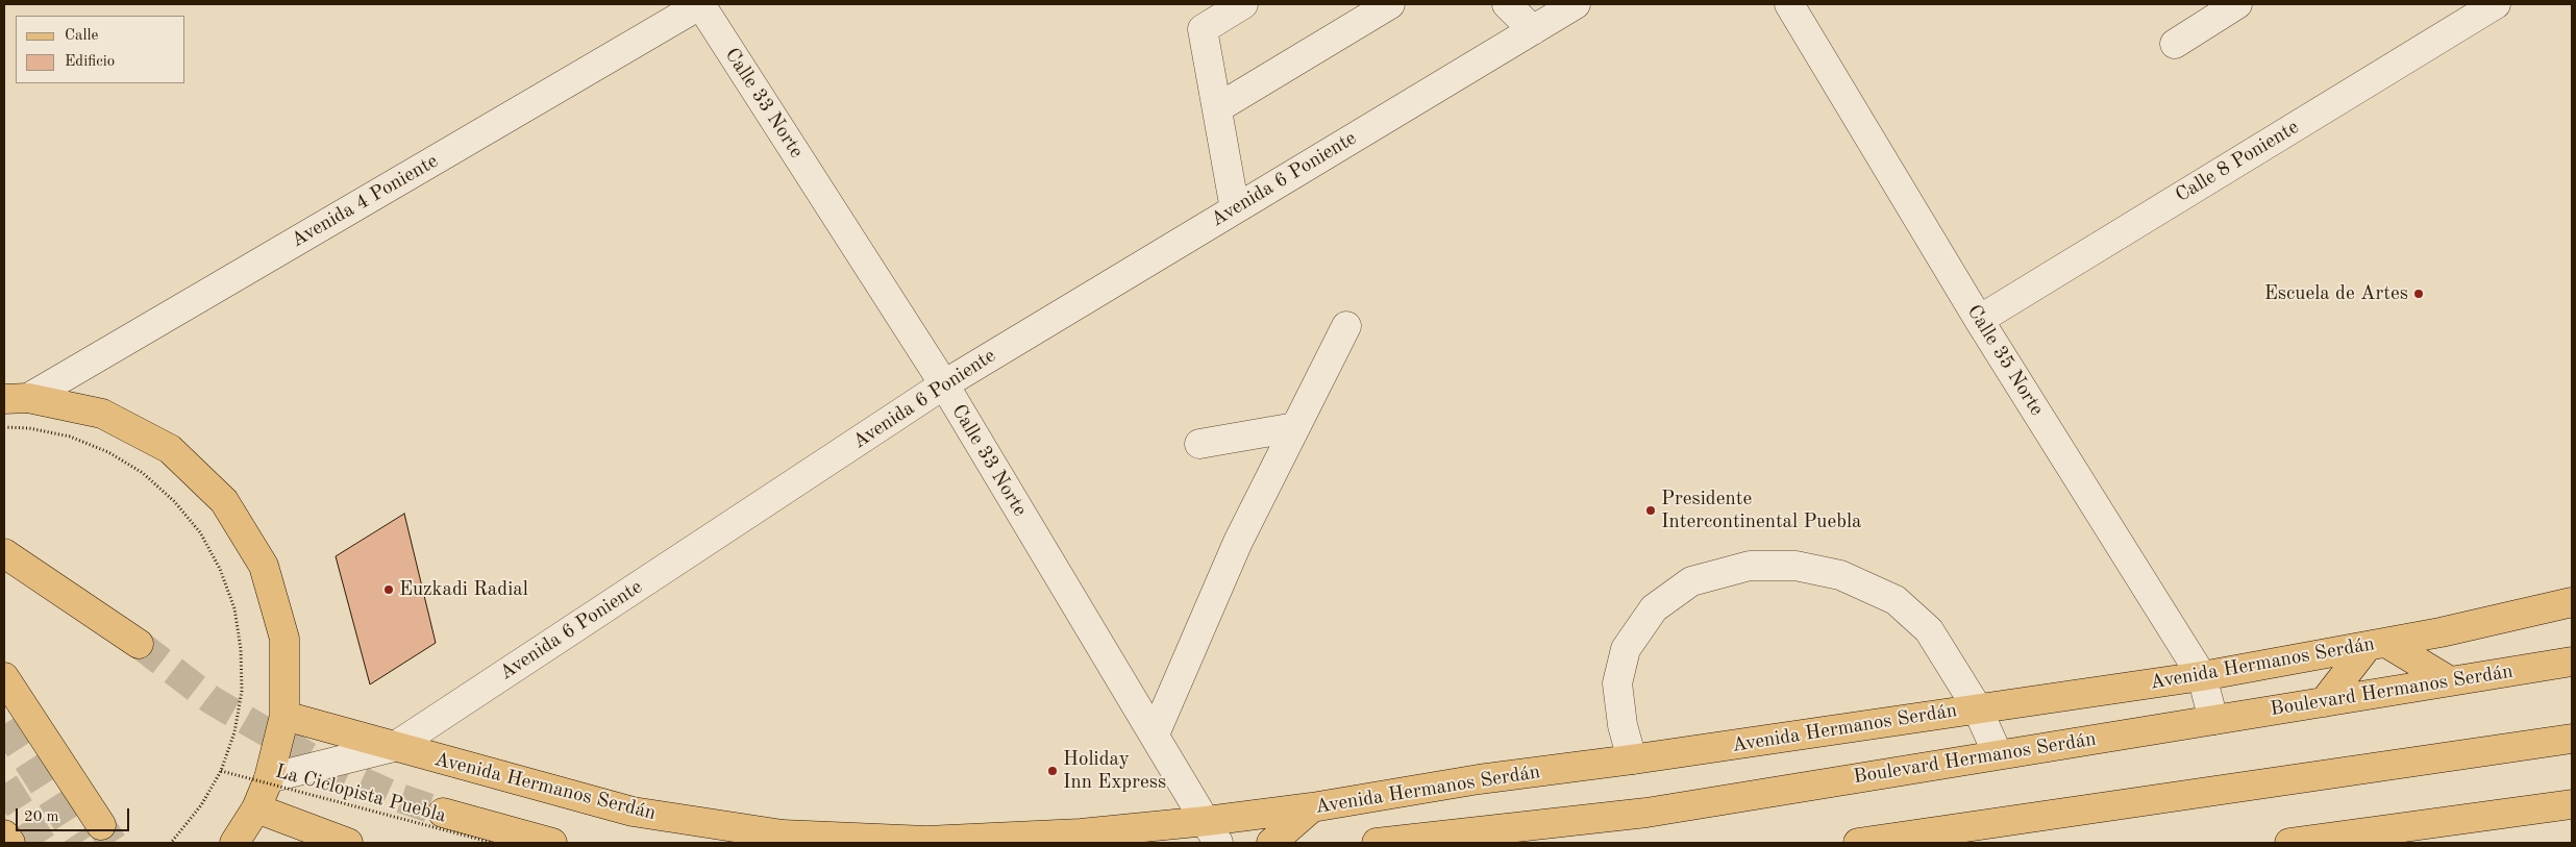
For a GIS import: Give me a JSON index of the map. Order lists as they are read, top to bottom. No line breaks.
{"streets":{"main road":["Avenida Hermanos Serdán","Boulevard Hermanos Serdán"],"street":["Calle 33 Norte","Calle 8 Poniente","Avenida 6 Poniente","Avenida 4 Poniente","Calle 35 Norte"],"path":["La Ciclopista Puebla"]},"crossings":[["Calle 33 Norte","Avenida 6 Poniente"],["Calle 33 Norte","Avenida 4 Poniente"],["Calle 33 Norte","Avenida Hermanos Serdán"],["Calle 8 Poniente","Calle 35 Norte"],["Avenida 6 Poniente","Avenida Hermanos Serdán"],["Calle 35 Norte","Avenida Hermanos Serdán"],["Calle 35 Norte","Boulevard Hermanos Serdán"]],"places":["Escuela de Artes","Presidente Intercontinental Puebla","Euzkadi Radial","Holiday Inn Express"],"legend":["Calle","Edificio"],"scale_bar":"20 m"}
